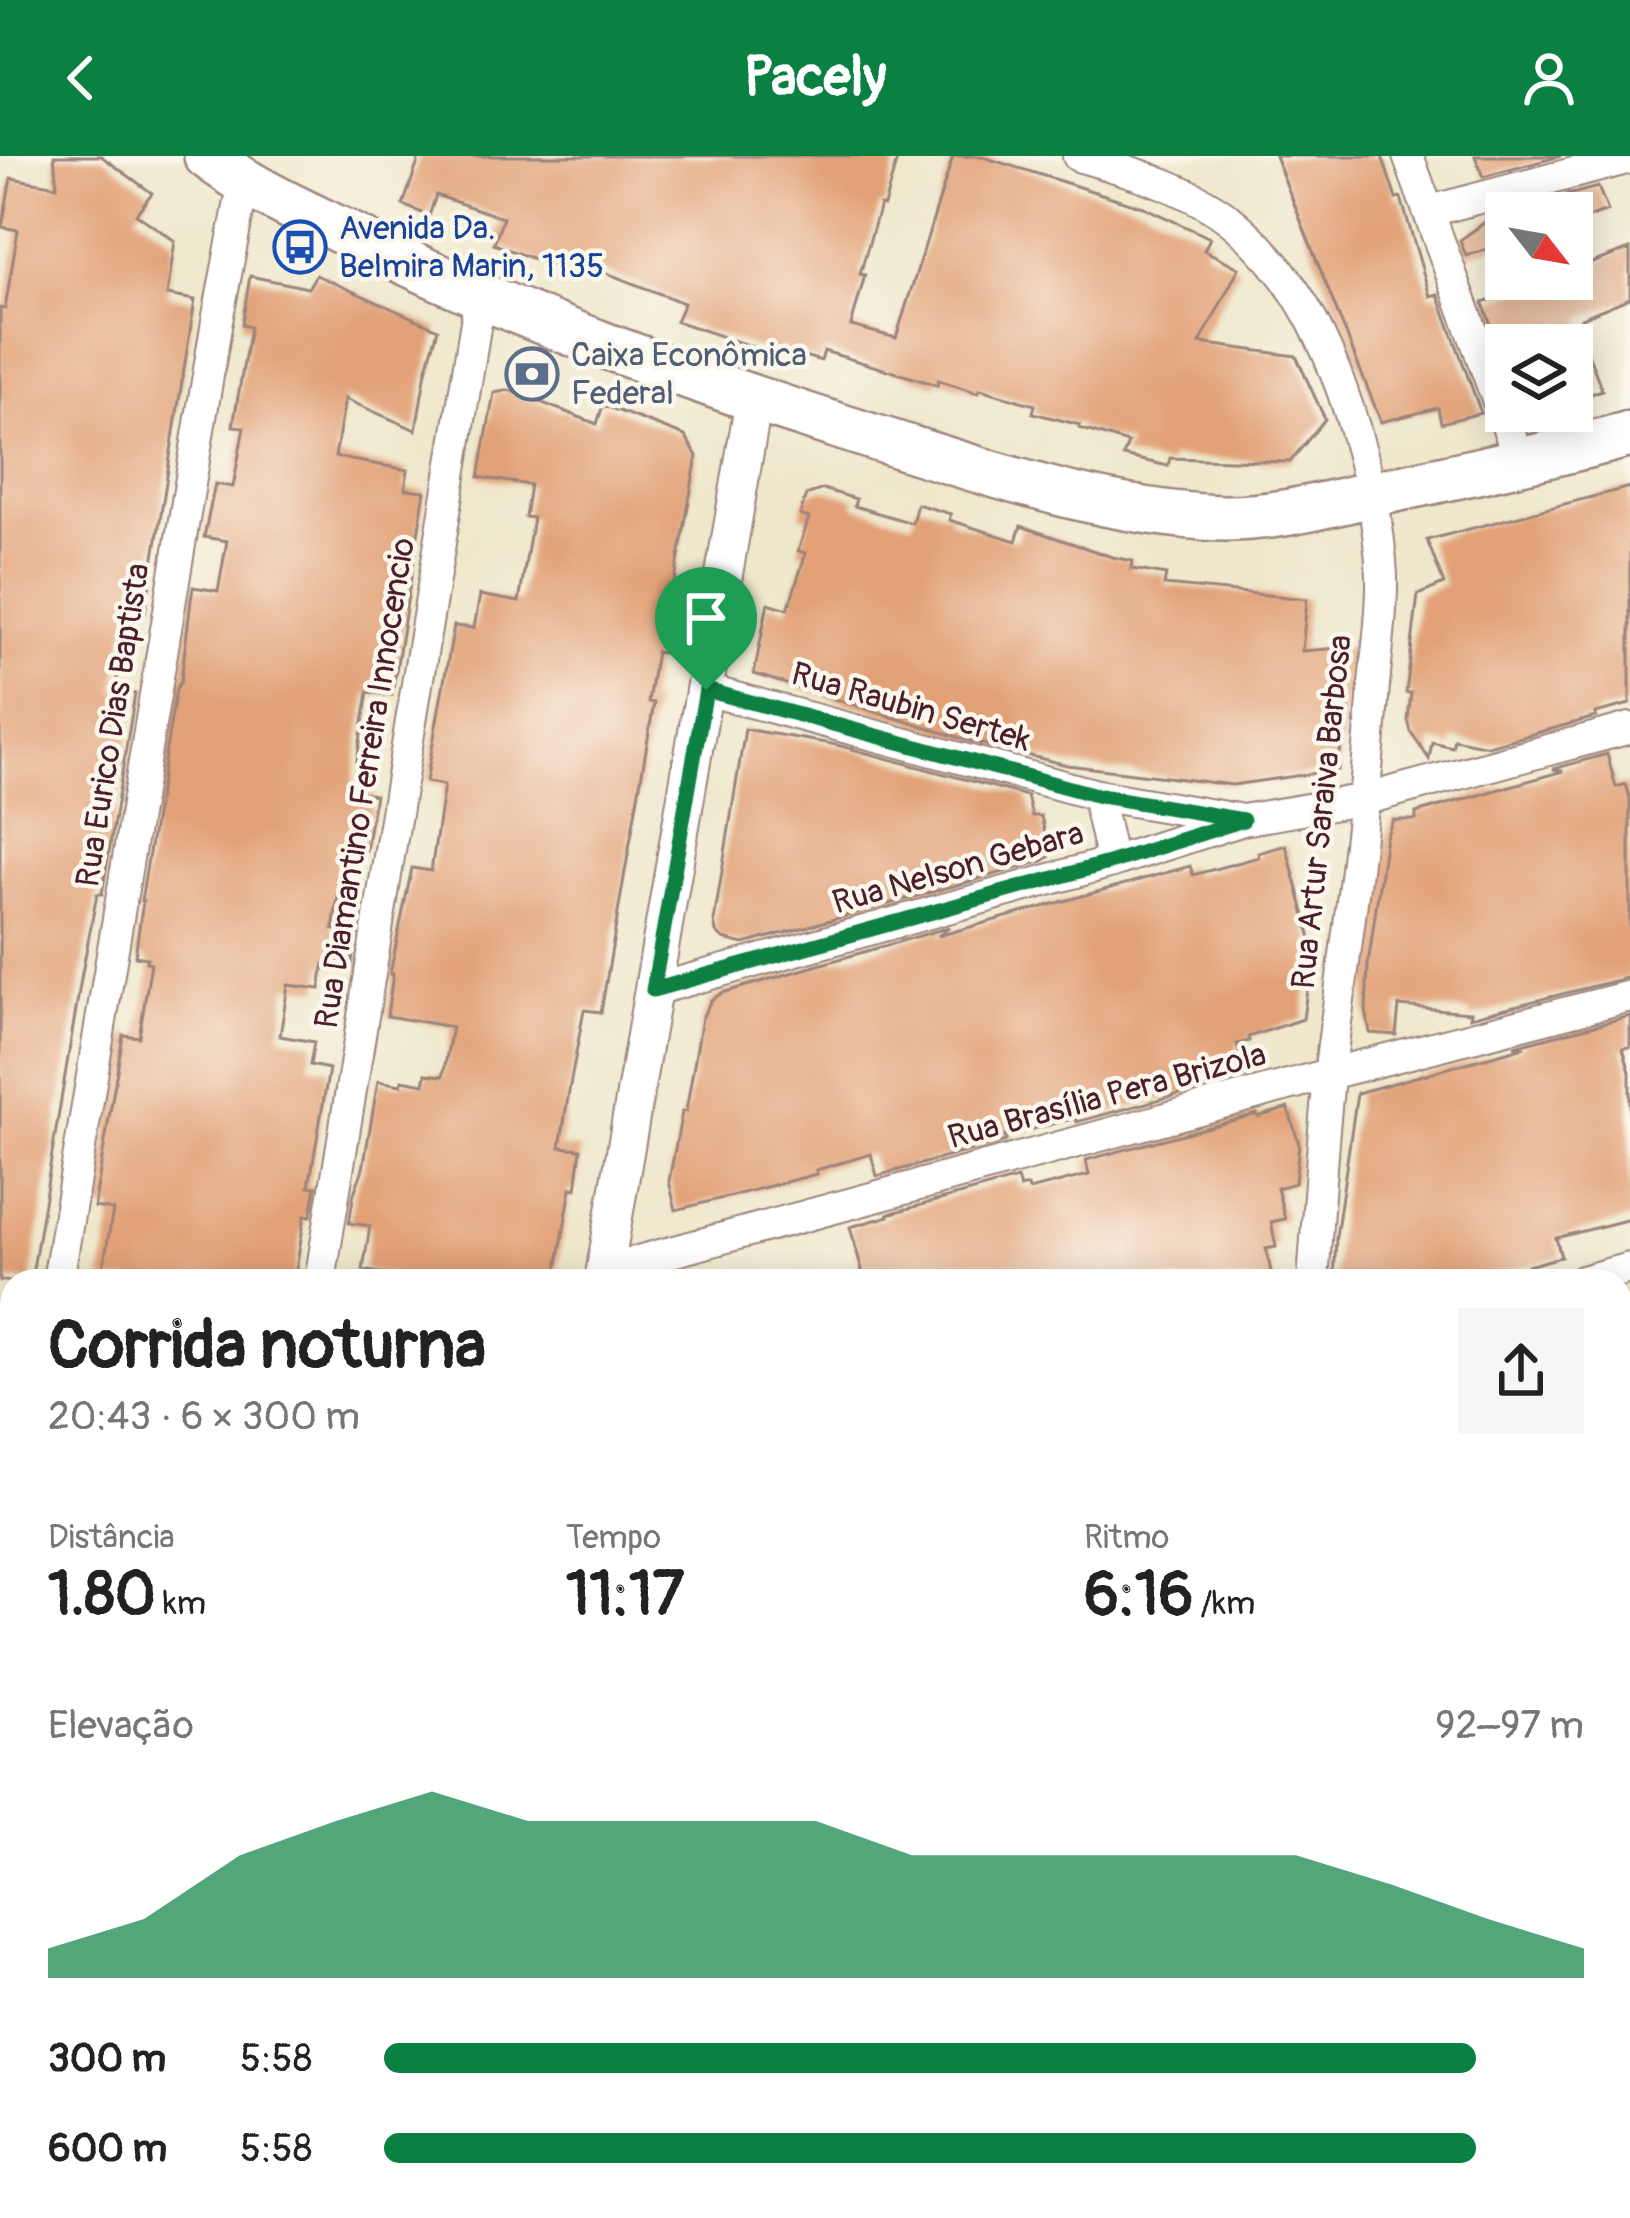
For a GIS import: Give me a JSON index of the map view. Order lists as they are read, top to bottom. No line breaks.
{"streets":{"street":["Rua Raubin Sertek","Rua Eurico Dias Baptista","Rua Diamantino Ferreira Innocencio","Rua Artur Saraiva Barbosa","Rua Nelson Gebara","Rua Brasília Pera Brizola"]},"crossings":[["Rua Raubin Sertek","Rua Nelson Gebara"],["Rua Artur Saraiva Barbosa","Rua Nelson Gebara"],["Rua Artur Saraiva Barbosa","Rua Brasília Pera Brizola"]],"places":{"bus stop":["Avenida Da. Belmira Marin, 1135"],"bank":["Caixa Econômica Federal"]},"north":"bottom right","page":{"header":"Pacely","heading":["Corrida noturna","20:43 · 6 × 300 m"],"stats":[["Distância","1.80 km"],["Tempo","11:17"],["Ritmo","6:16 /km"]],"chart":["Elevação","92–97 m"],"list":[{"name":"300 m","note":"5:58"},{"name":"600 m","note":"5:58"}]}}
